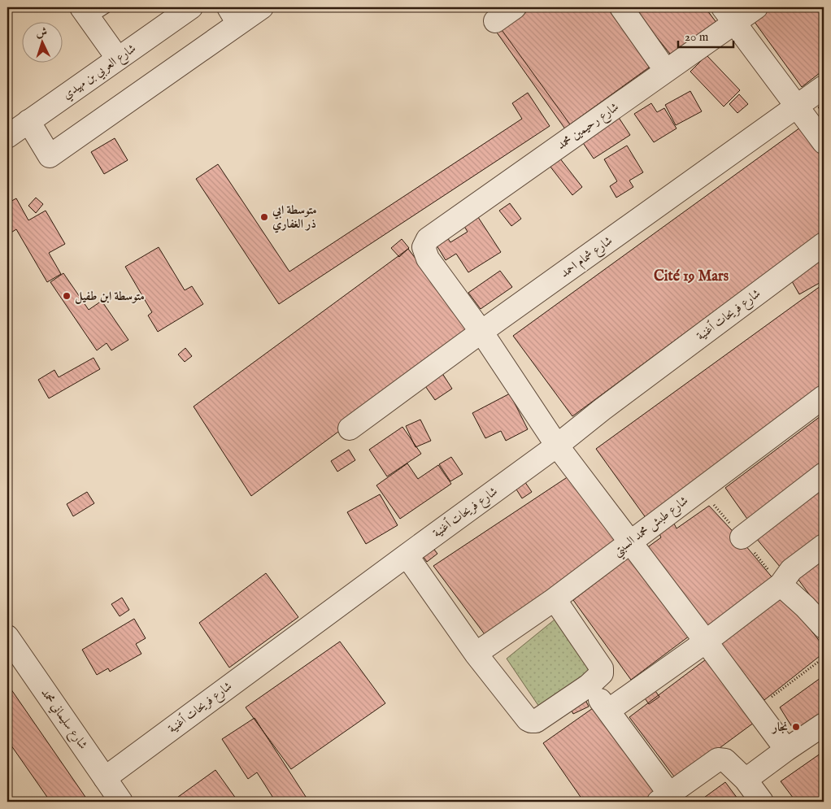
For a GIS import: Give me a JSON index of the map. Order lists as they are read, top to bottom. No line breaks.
{"streets":{"street":["شارع العربي بن مهيدي","شارع رحيمين محمد","شارع شمام احمد","شارع فريحات ٱغنية","شارع طبش محمد السبتي","شارع سليماني محمد"]},"crossings":[["شارع رحيمين محمد","شارع شمام احمد"],["شارع فريحات ٱغنية","شارع سليماني محمد"]],"districts":["Cité 19 Mars"],"places":["متوسطة ابي ذر الغفاري","متوسطة ابن طفيل","نجار"],"scale_bar":"20 m","north":"top"}
